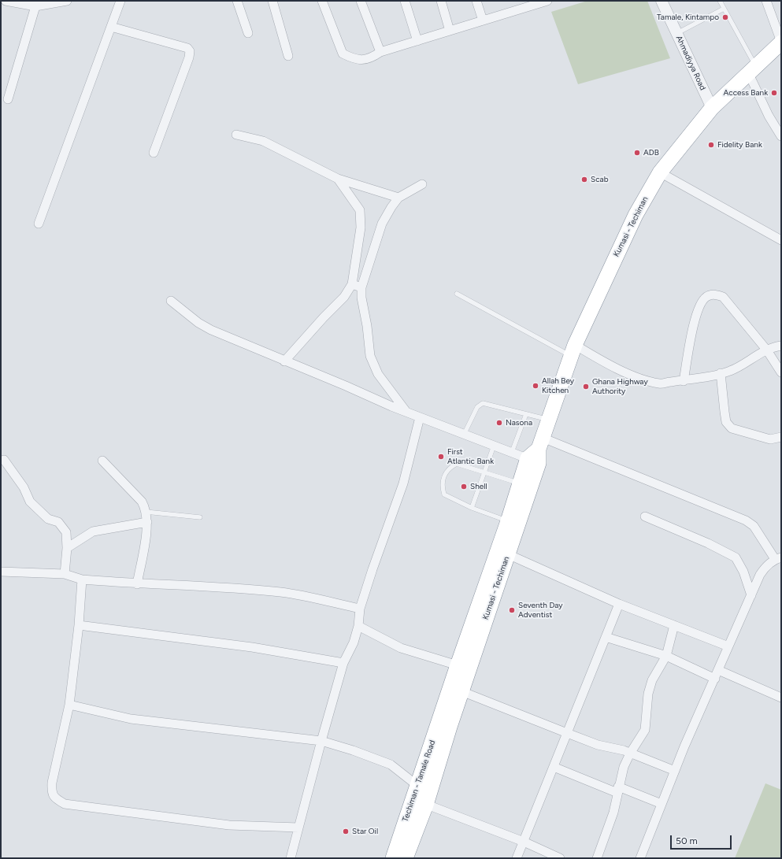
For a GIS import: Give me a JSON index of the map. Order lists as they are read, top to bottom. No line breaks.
{"streets":{"highway":["Kumasi - Techiman","Techiman - Tamale Road"],"street":["Ahmadiyya Road"]},"crossings":[["Ahmadiyya Road","Kumasi - Techiman"],["Kumasi - Techiman","Techiman - Tamale Road"]],"places":["Tamale, Kintampo","Access Bank","Fidelity Bank","ADB","Scab","Allah Bey Kitchen","Ghana Highway Authority","Nasona","First Atlantic Bank","Shell","Seventh Day Adventist","Star Oil"],"scale_bar":"50 m"}
